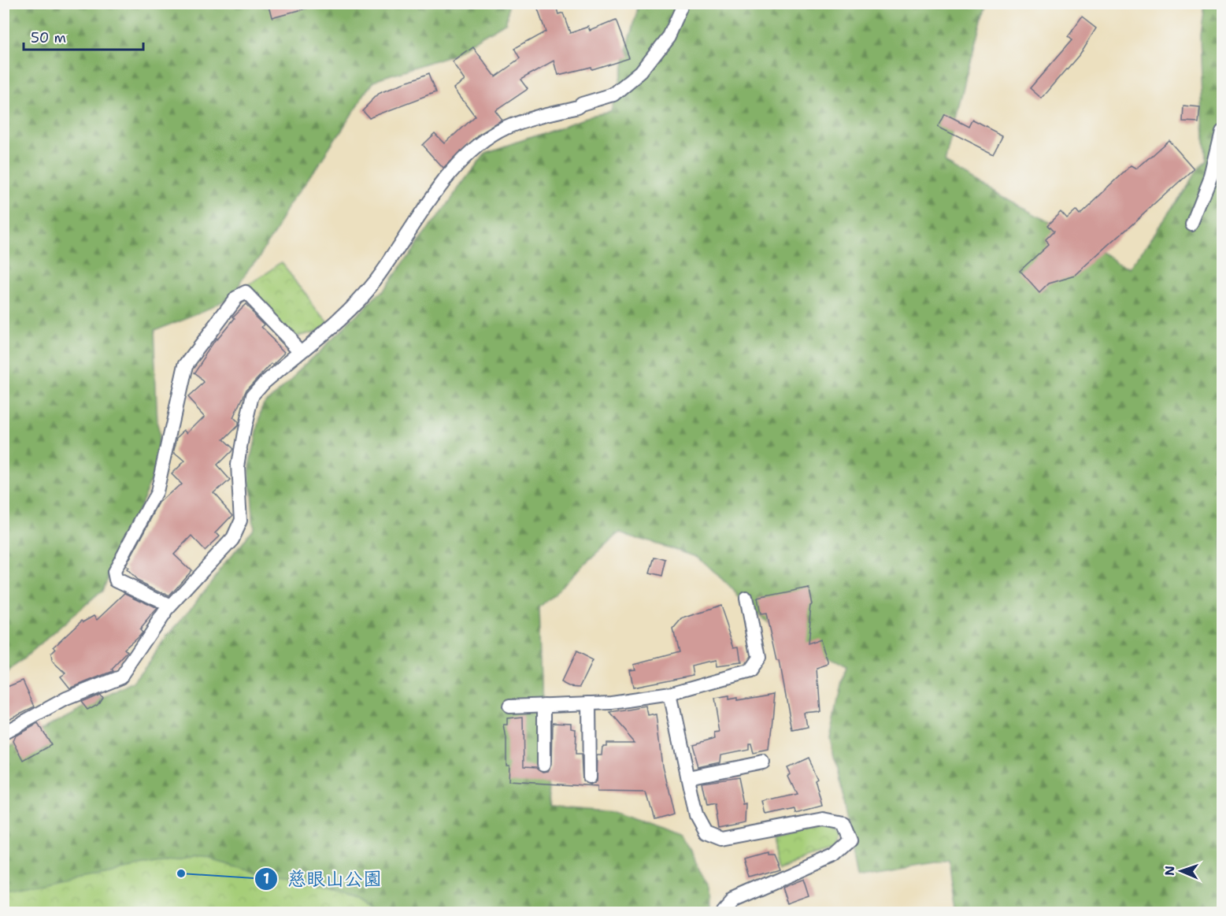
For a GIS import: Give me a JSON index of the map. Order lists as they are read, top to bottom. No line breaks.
{"places":["慈眼山公園"],"scale_bar":"50 m","north":"left"}
